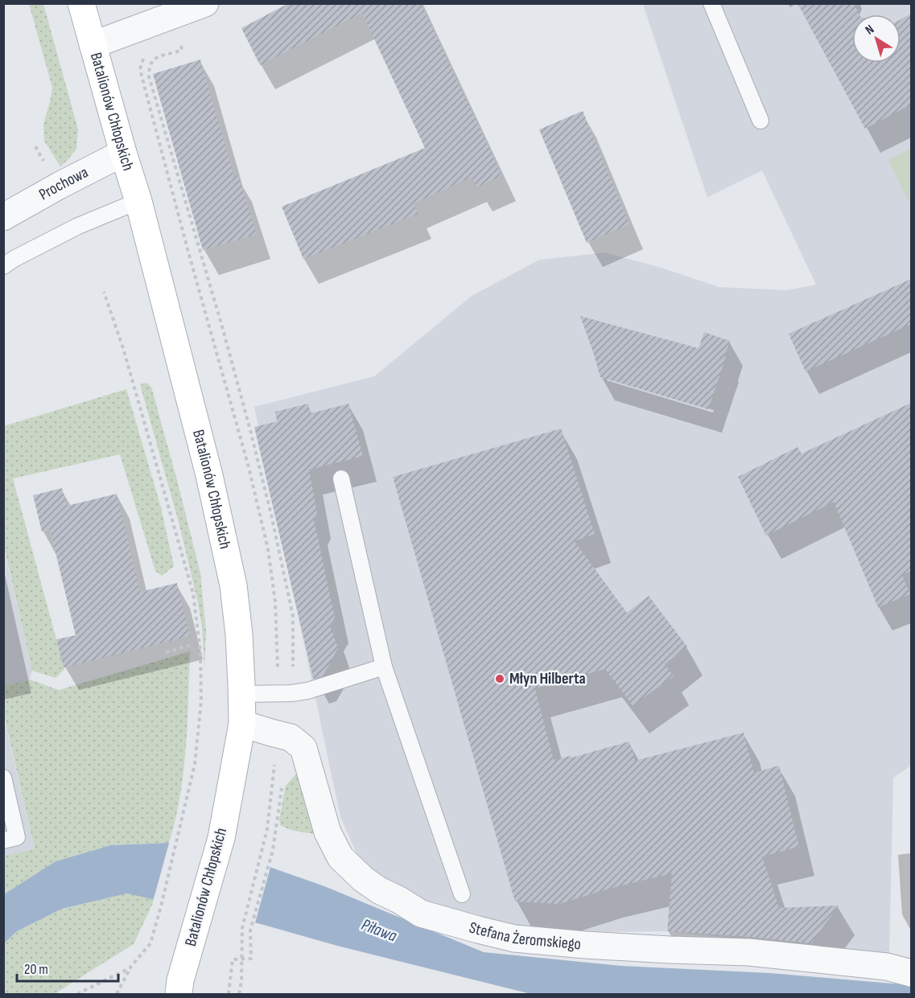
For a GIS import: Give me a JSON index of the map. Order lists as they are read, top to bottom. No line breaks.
{"streets":{"main road":["Batalionów Chłopskich"],"street":["Prochowa","Stefana Żeromskiego"]},"crossings":[["Batalionów Chłopskich","Prochowa"],["Batalionów Chłopskich","Stefana Żeromskiego"]],"water":["Piława"],"places":["Młyn Hilberta"],"scale_bar":"20 m","north":"top left"}
